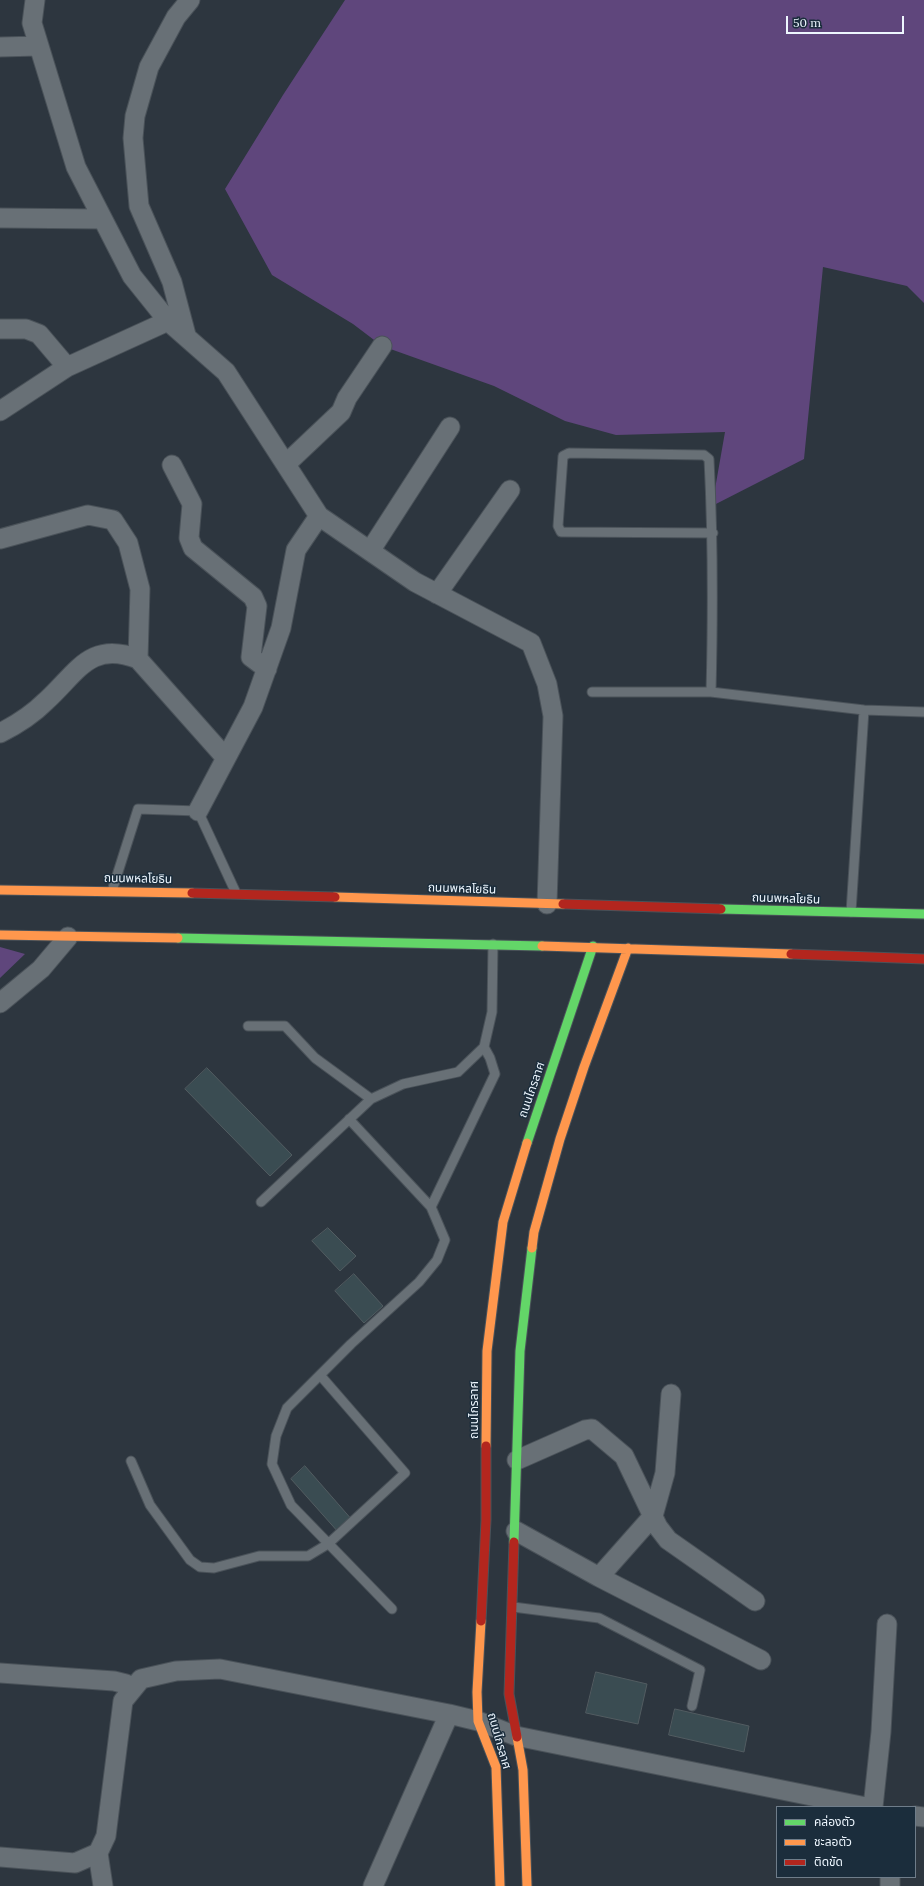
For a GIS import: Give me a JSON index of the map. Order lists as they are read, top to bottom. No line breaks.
{"streets":{"main road":["ถนนพหลโยธิน","ถนนไกรลาศ"]},"legend":["คล่องตัว","ชะลอตัว","ติดขัด"],"scale_bar":"50 m"}
